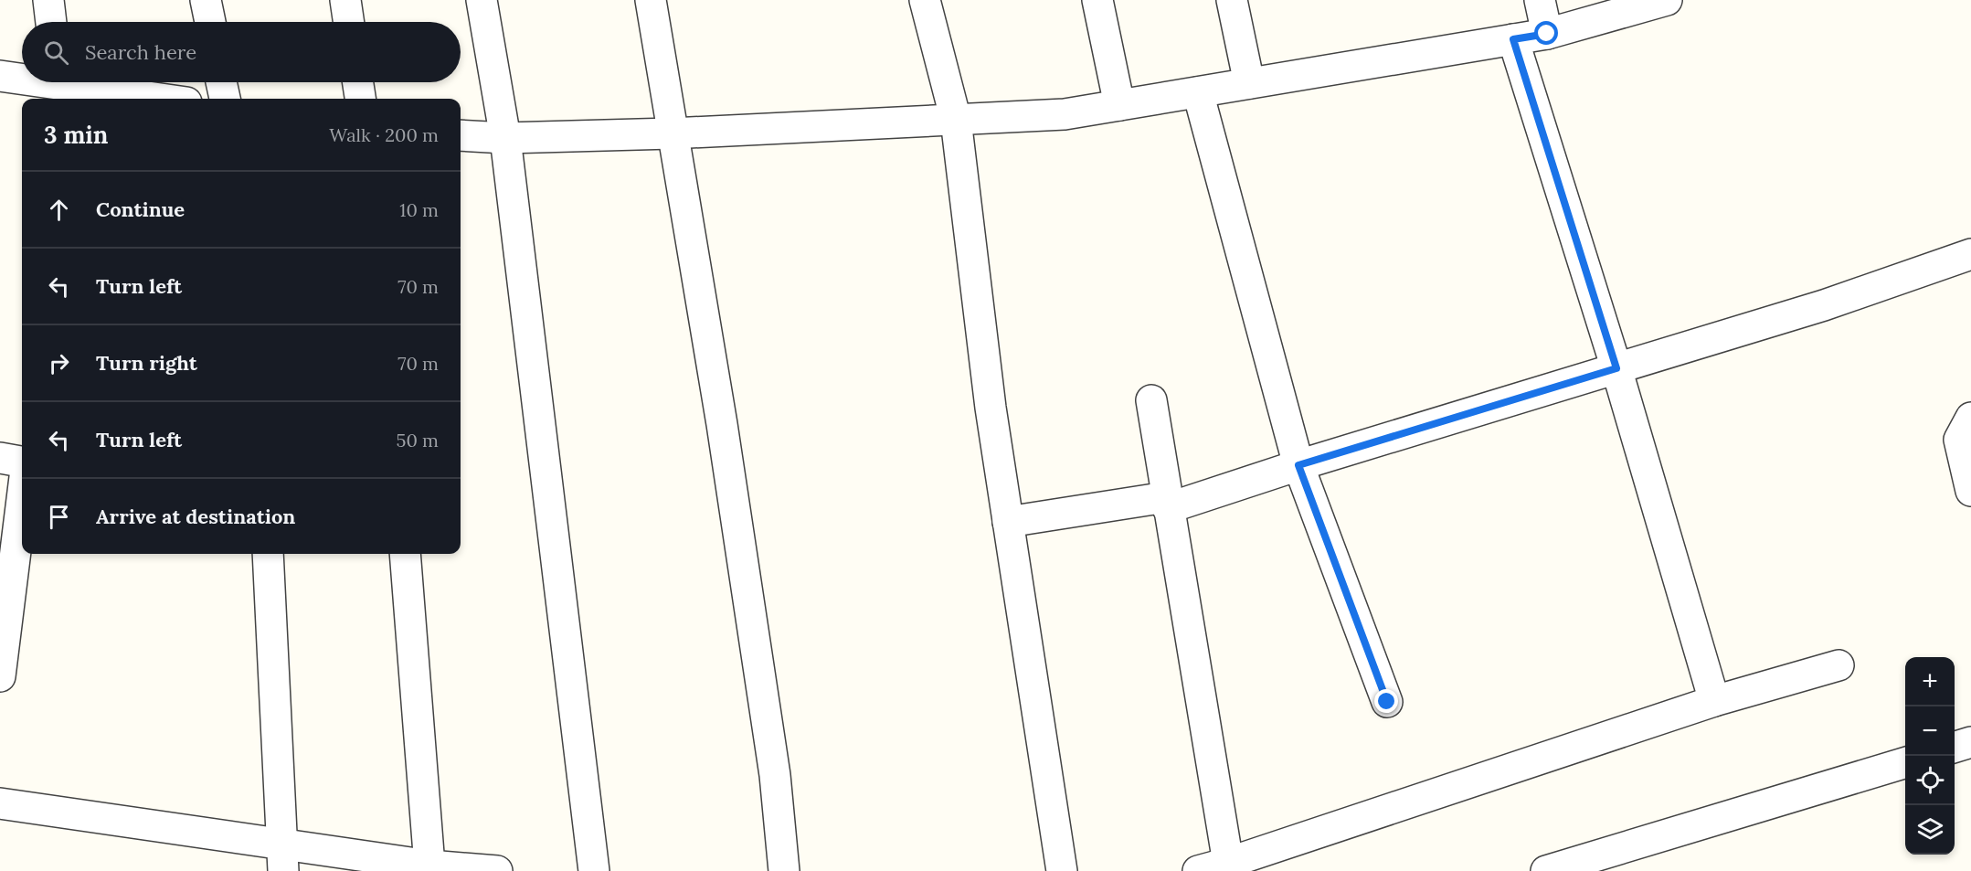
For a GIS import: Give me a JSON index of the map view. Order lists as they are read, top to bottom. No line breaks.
{"page":{"search":"Search here","heading":["3 min","Walk · 200 m"],"list":[["Continue","10 m"],["Turn left","70 m"],["Turn right","70 m"],["Turn left","50 m"],"Arrive at destination"],"map_buttons":["+","−"]}}
